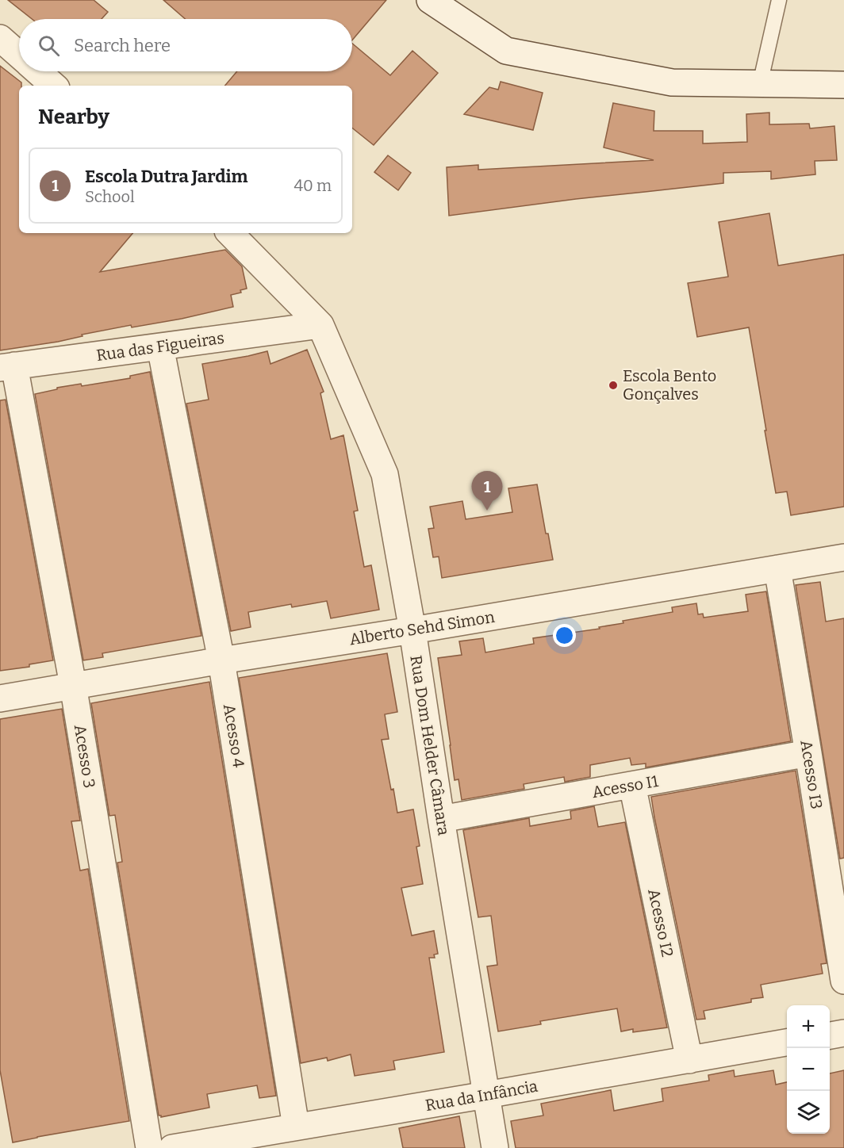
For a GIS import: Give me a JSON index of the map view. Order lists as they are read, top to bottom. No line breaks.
{"streets":{"street":["Rua das Figueiras","Alberto Sehd Simon","Acesso 4","Rua Dom Helder Câmara","Acesso 3","Acesso I3","Acesso I1","Acesso I2","Rua da Infância"]},"crossings":[["Rua das Figueiras","Acesso 4"],["Rua das Figueiras","Rua Dom Helder Câmara"],["Rua das Figueiras","Acesso 3"],["Alberto Sehd Simon","Acesso 4"],["Alberto Sehd Simon","Rua Dom Helder Câmara"],["Alberto Sehd Simon","Acesso 3"],["Alberto Sehd Simon","Acesso I3"],["Acesso 4","Rua da Infância"],["Rua Dom Helder Câmara","Acesso I1"],["Rua Dom Helder Câmara","Rua da Infância"],["Acesso I3","Acesso I1"],["Acesso I1","Acesso I2"],["Acesso I2","Rua da Infância"]],"places":["Escola Bento Gonçalves"],"page":{"search":"Search here","heading":"Nearby","list":[{"mark":"1","name":"Escola Dutra Jardim","note":"School","value":"40 m"}],"pins":"1","map_buttons":["+","−"]}}
